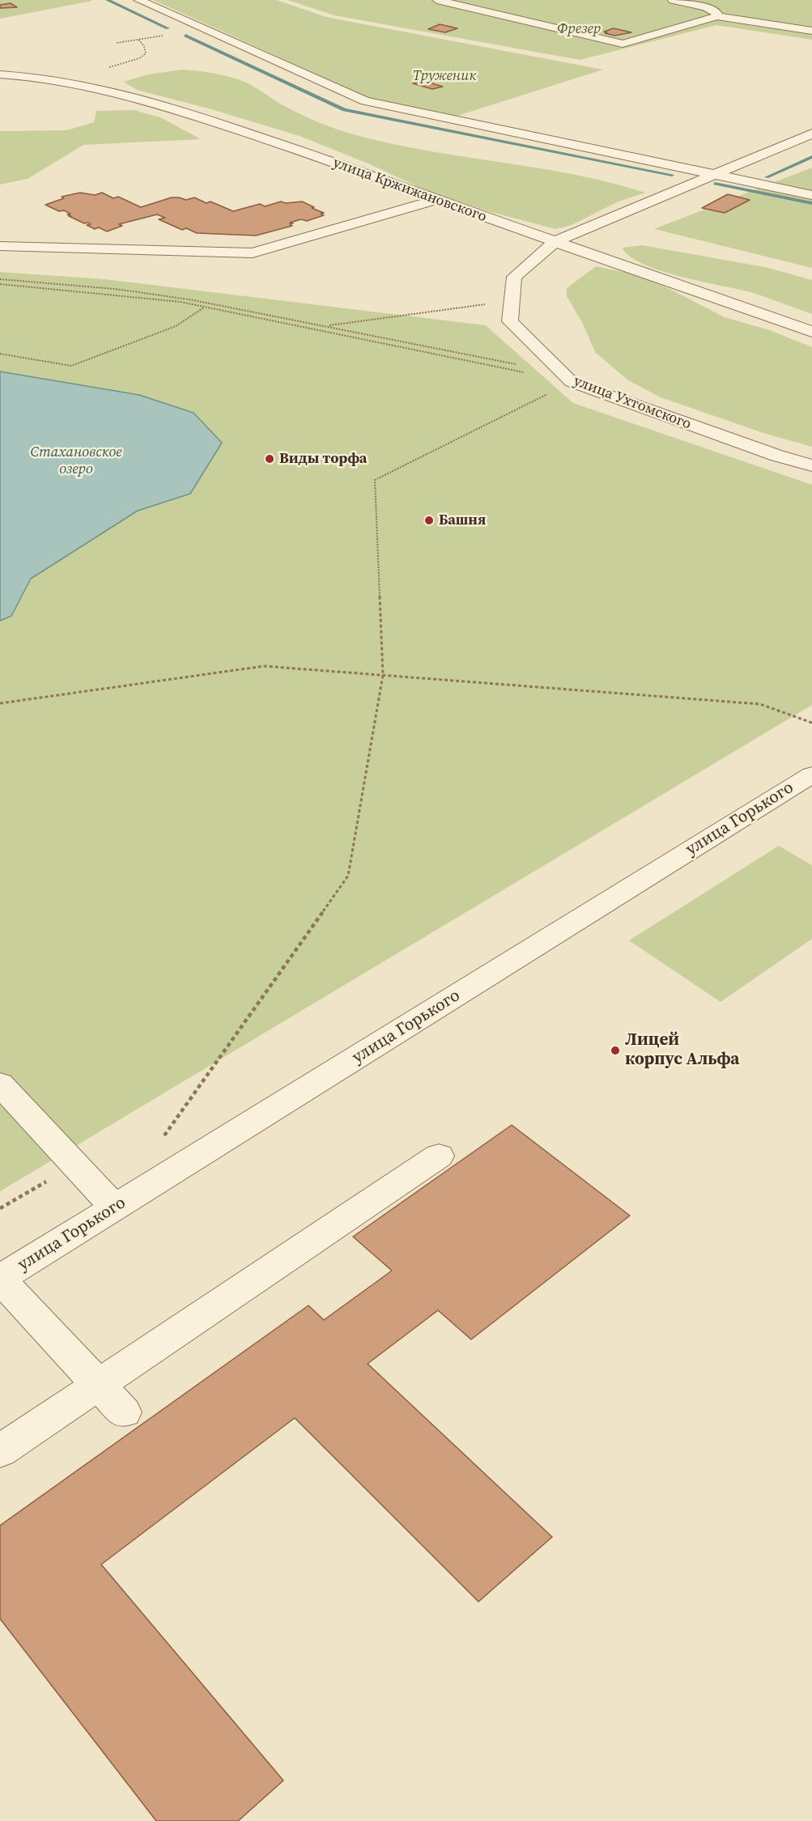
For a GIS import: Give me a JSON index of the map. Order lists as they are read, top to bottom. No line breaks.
{"streets":{"street":["улица Кржижановского","улица Ухтомского","улица Горького"]},"crossings":[["улица Кржижановского","улица Ухтомского"]],"water":["Стахановское озеро"],"parks":["Фрезер","Труженик"],"places":["Виды торфа","Башня","Лицей корпус Альфа"]}
